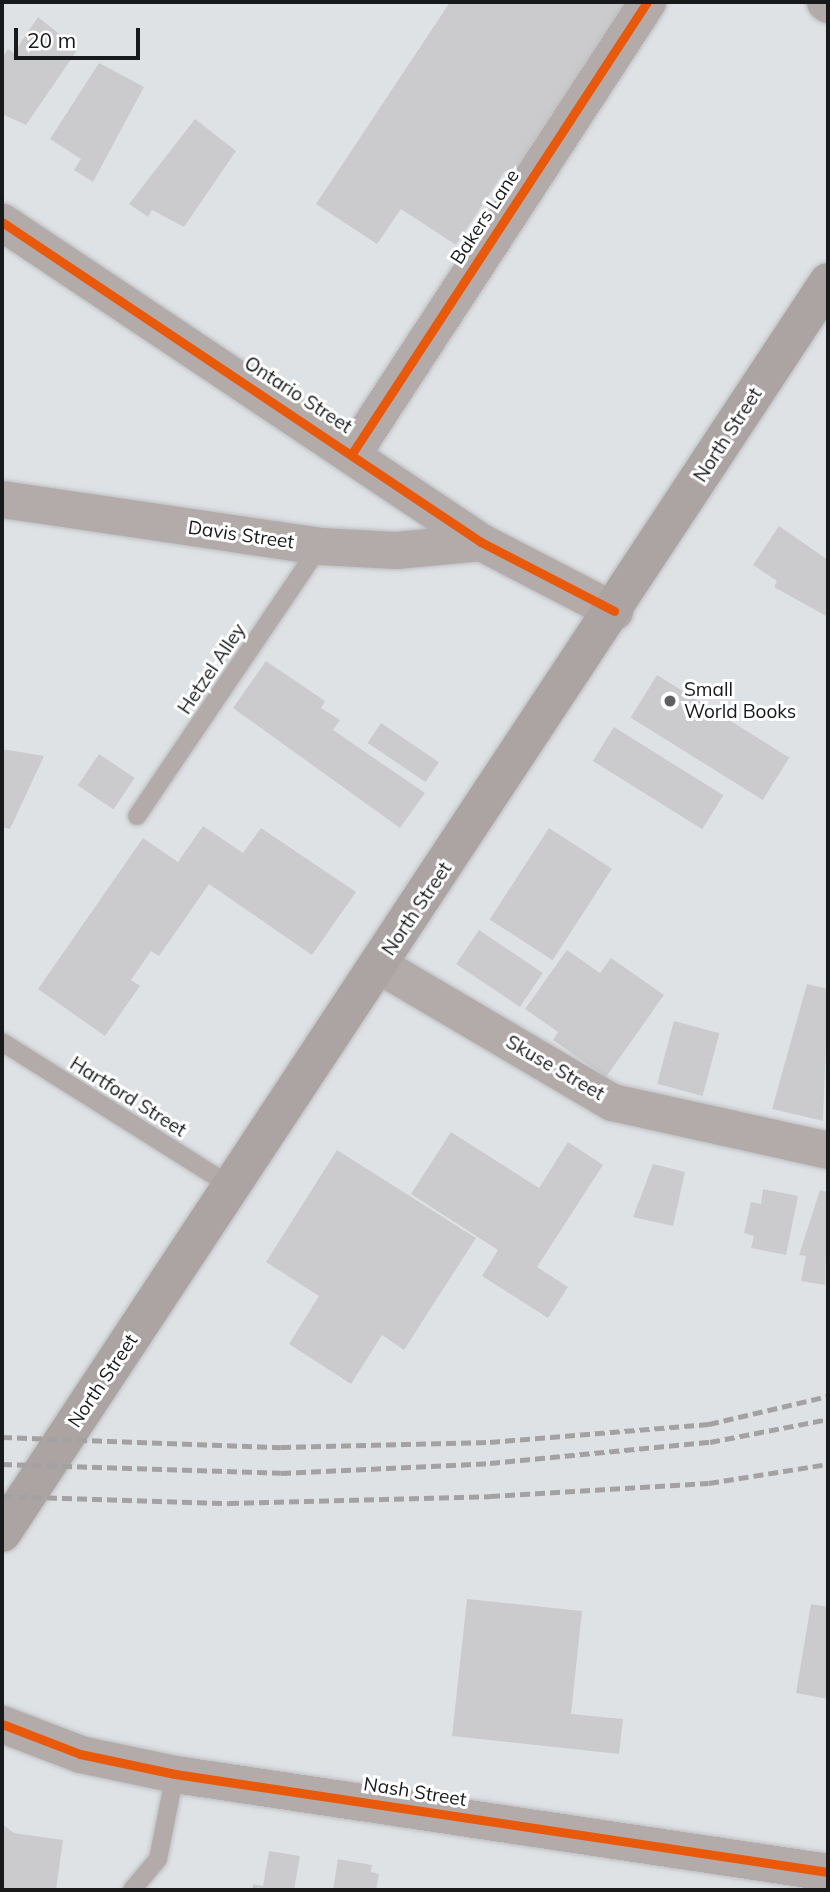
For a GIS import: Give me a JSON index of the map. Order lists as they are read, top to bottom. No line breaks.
{"streets":{"main road":["North Street"],"street":["Bakers Lane","Ontario Street","Davis Street","Skuse Street","Nash Street"],"lane":["Hetzel Alley","Hartford Street"]},"crossings":[["Bakers Lane","Ontario Street"],["Ontario Street","North Street"],["Ontario Street","Davis Street"],["North Street","Skuse Street"],["North Street","Hartford Street"],["Davis Street","Hetzel Alley"]],"places":["Small World Books"],"scale_bar":"20 m"}
